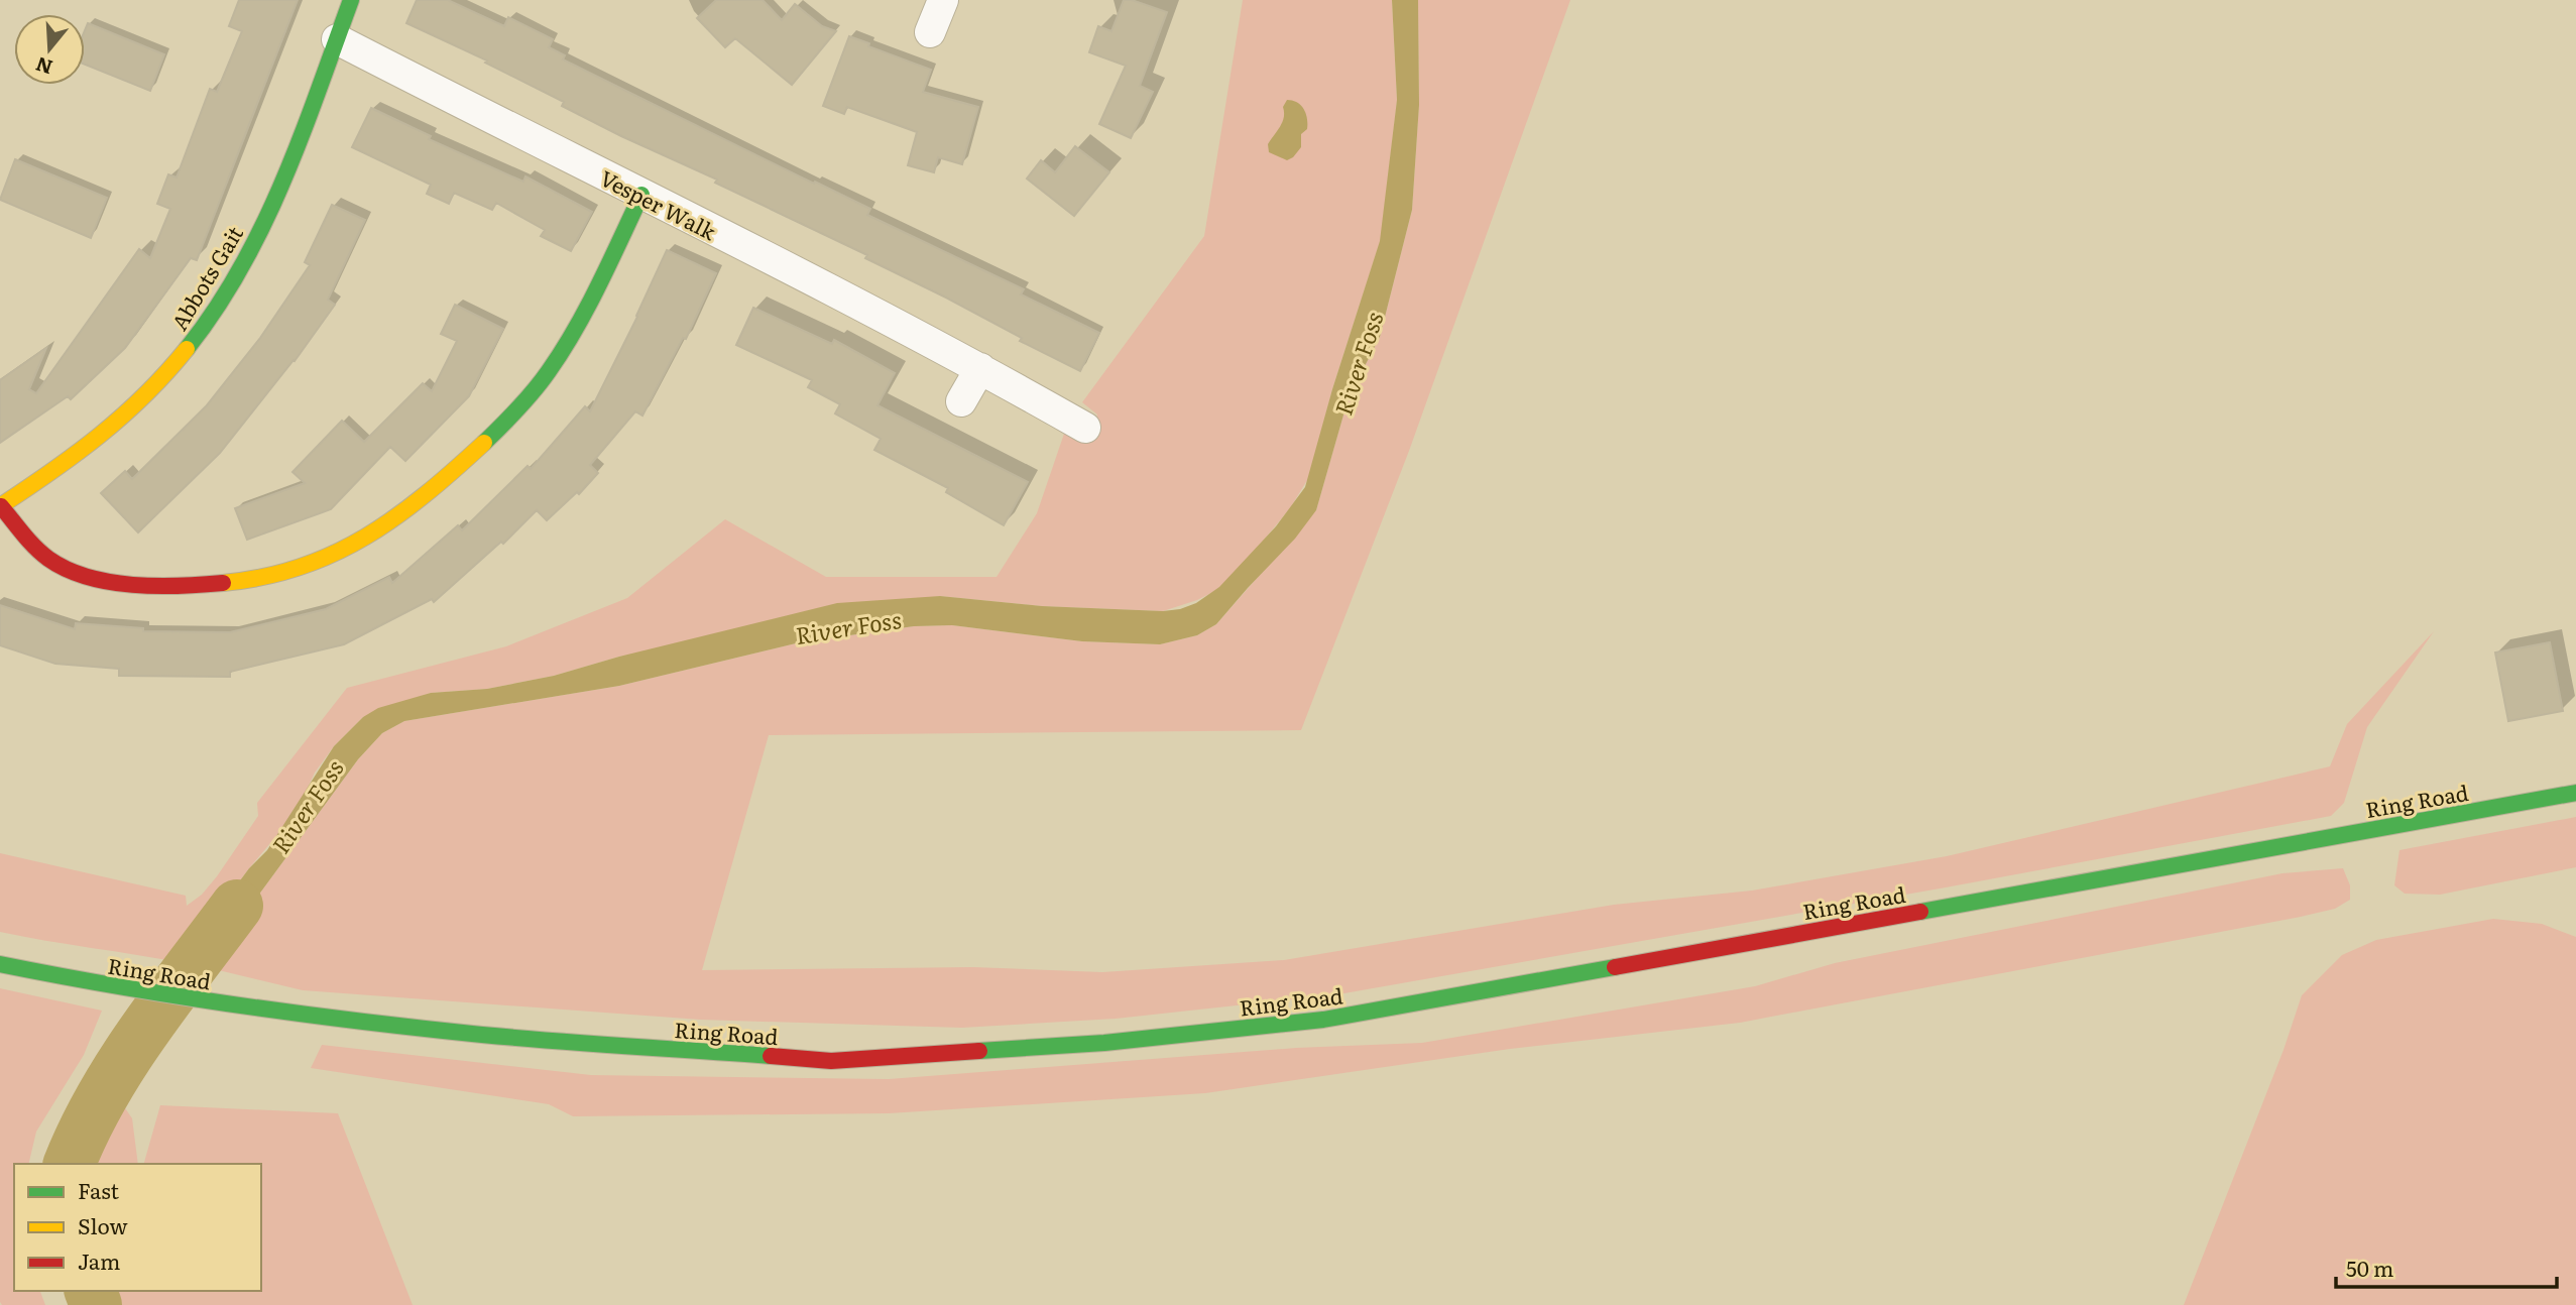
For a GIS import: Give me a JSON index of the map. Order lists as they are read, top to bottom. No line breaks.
{"streets":{"main road":["Abbots Gait","Ring Road"],"street":["Vesper Walk"]},"crossings":[["Vesper Walk","Abbots Gait"]],"water":["River Foss"],"legend":["Fast","Slow","Jam"],"scale_bar":"50 m","north":"bottom"}
